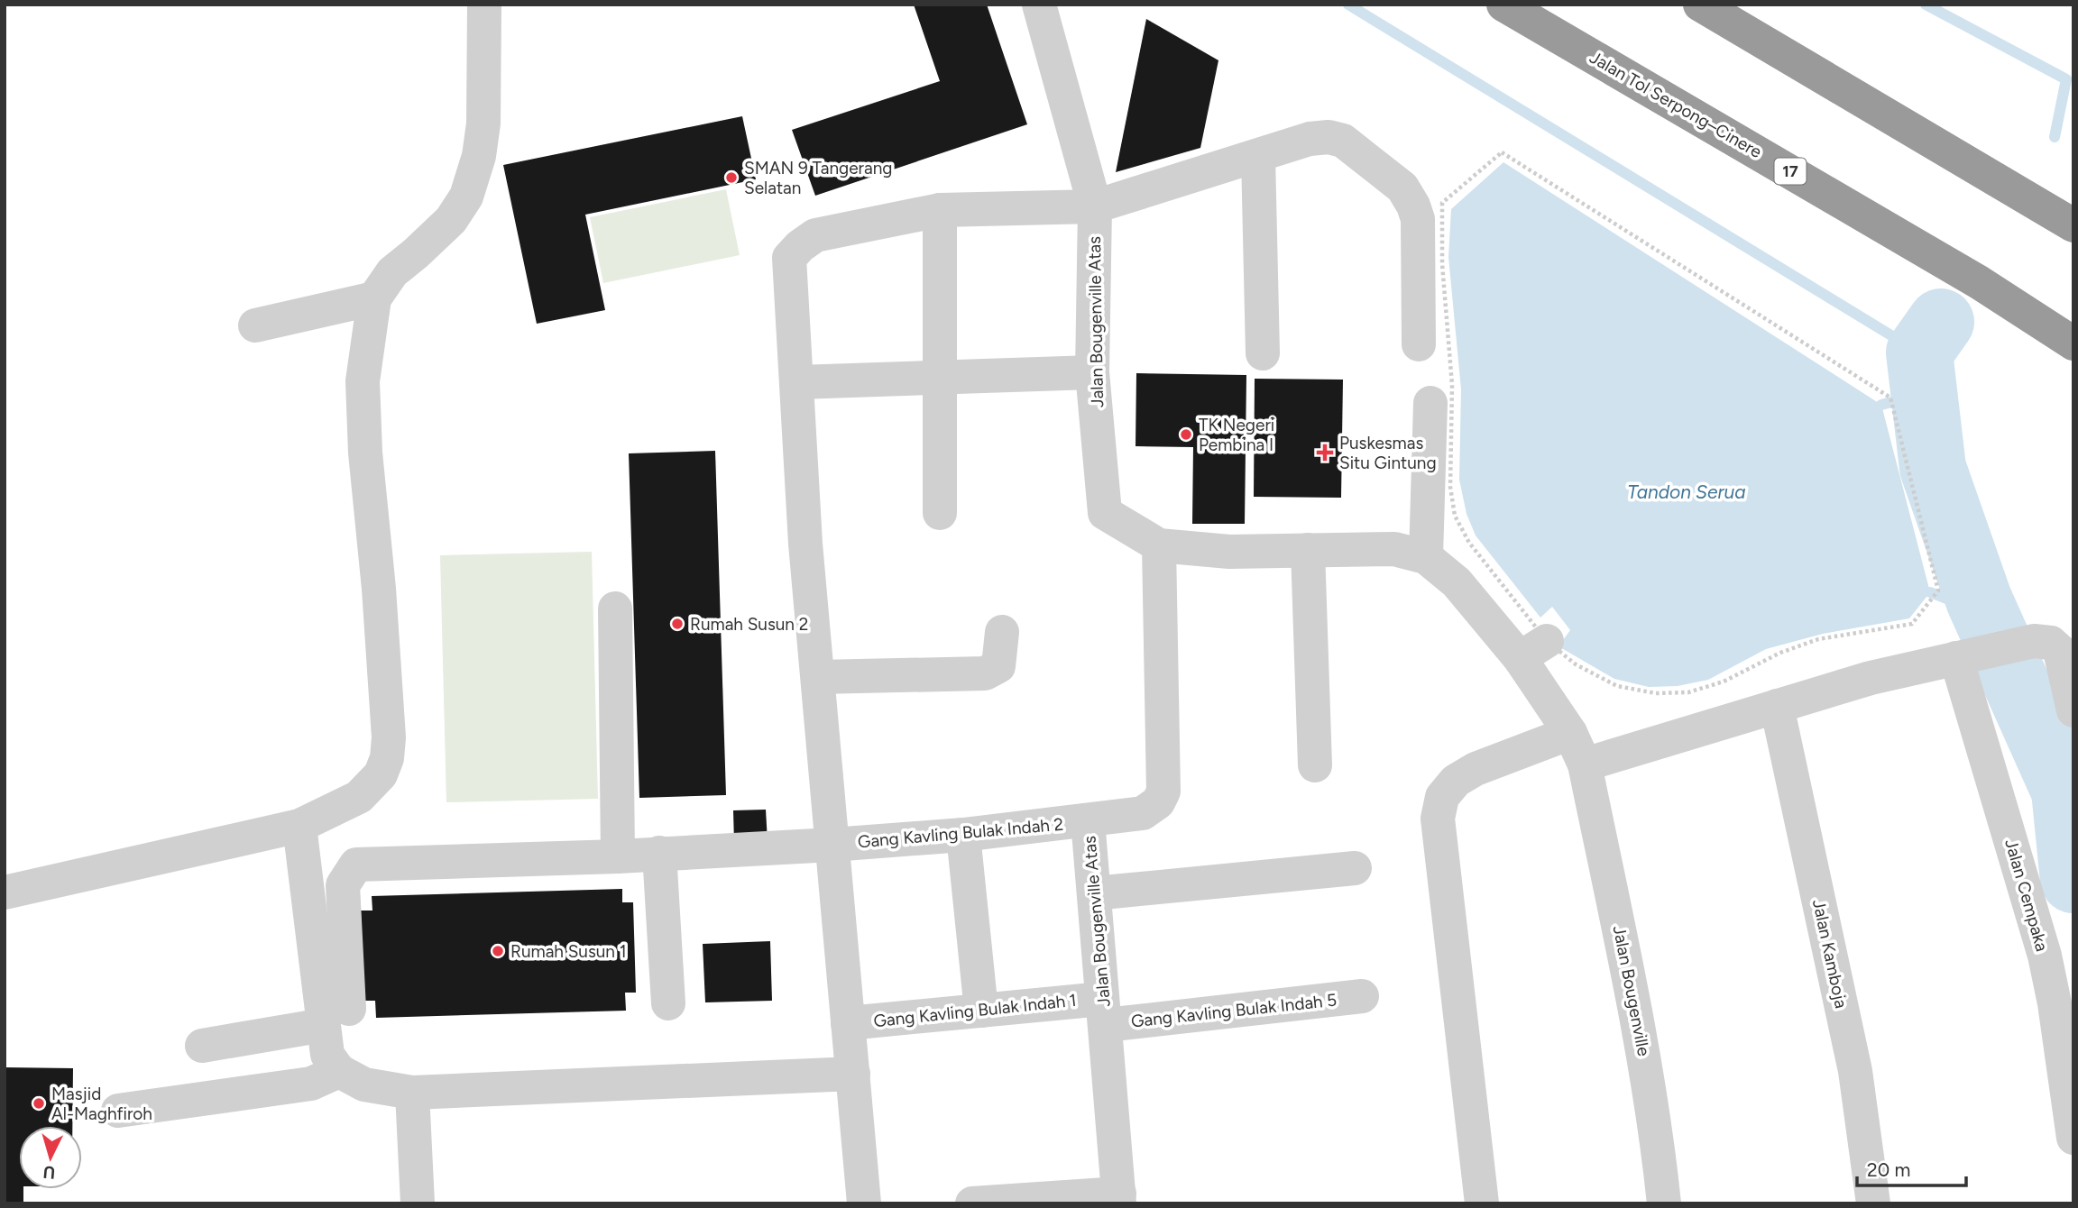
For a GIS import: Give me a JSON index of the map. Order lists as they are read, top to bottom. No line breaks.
{"streets":{"highway":["Jalan Tol Serpong–Cinere","17"],"street":["Jalan Bougenville Atas","Gang Kavling Bulak Indah 2","Jalan Cempaka","Jalan Kamboja","Jalan Bougenville","Gang Kavling Bulak Indah 1","Gang Kavling Bulak Indah 5"]},"crossings":[["Jalan Bougenville Atas","Gang Kavling Bulak Indah 2"],["Jalan Bougenville Atas","Gang Kavling Bulak Indah 1"],["Jalan Bougenville Atas","Gang Kavling Bulak Indah 5"],["Gang Kavling Bulak Indah 1","Gang Kavling Bulak Indah 5"]],"water":["Tandon Serua"],"places":{"other":["SMAN 9 Tangerang Selatan","TK Negeri Pembina I","Rumah Susun 2","Rumah Susun 1","Masjid Al-Maghfiroh"],"health":["Puskesmas Situ Gintung"]},"scale_bar":"20 m","north":"bottom"}
